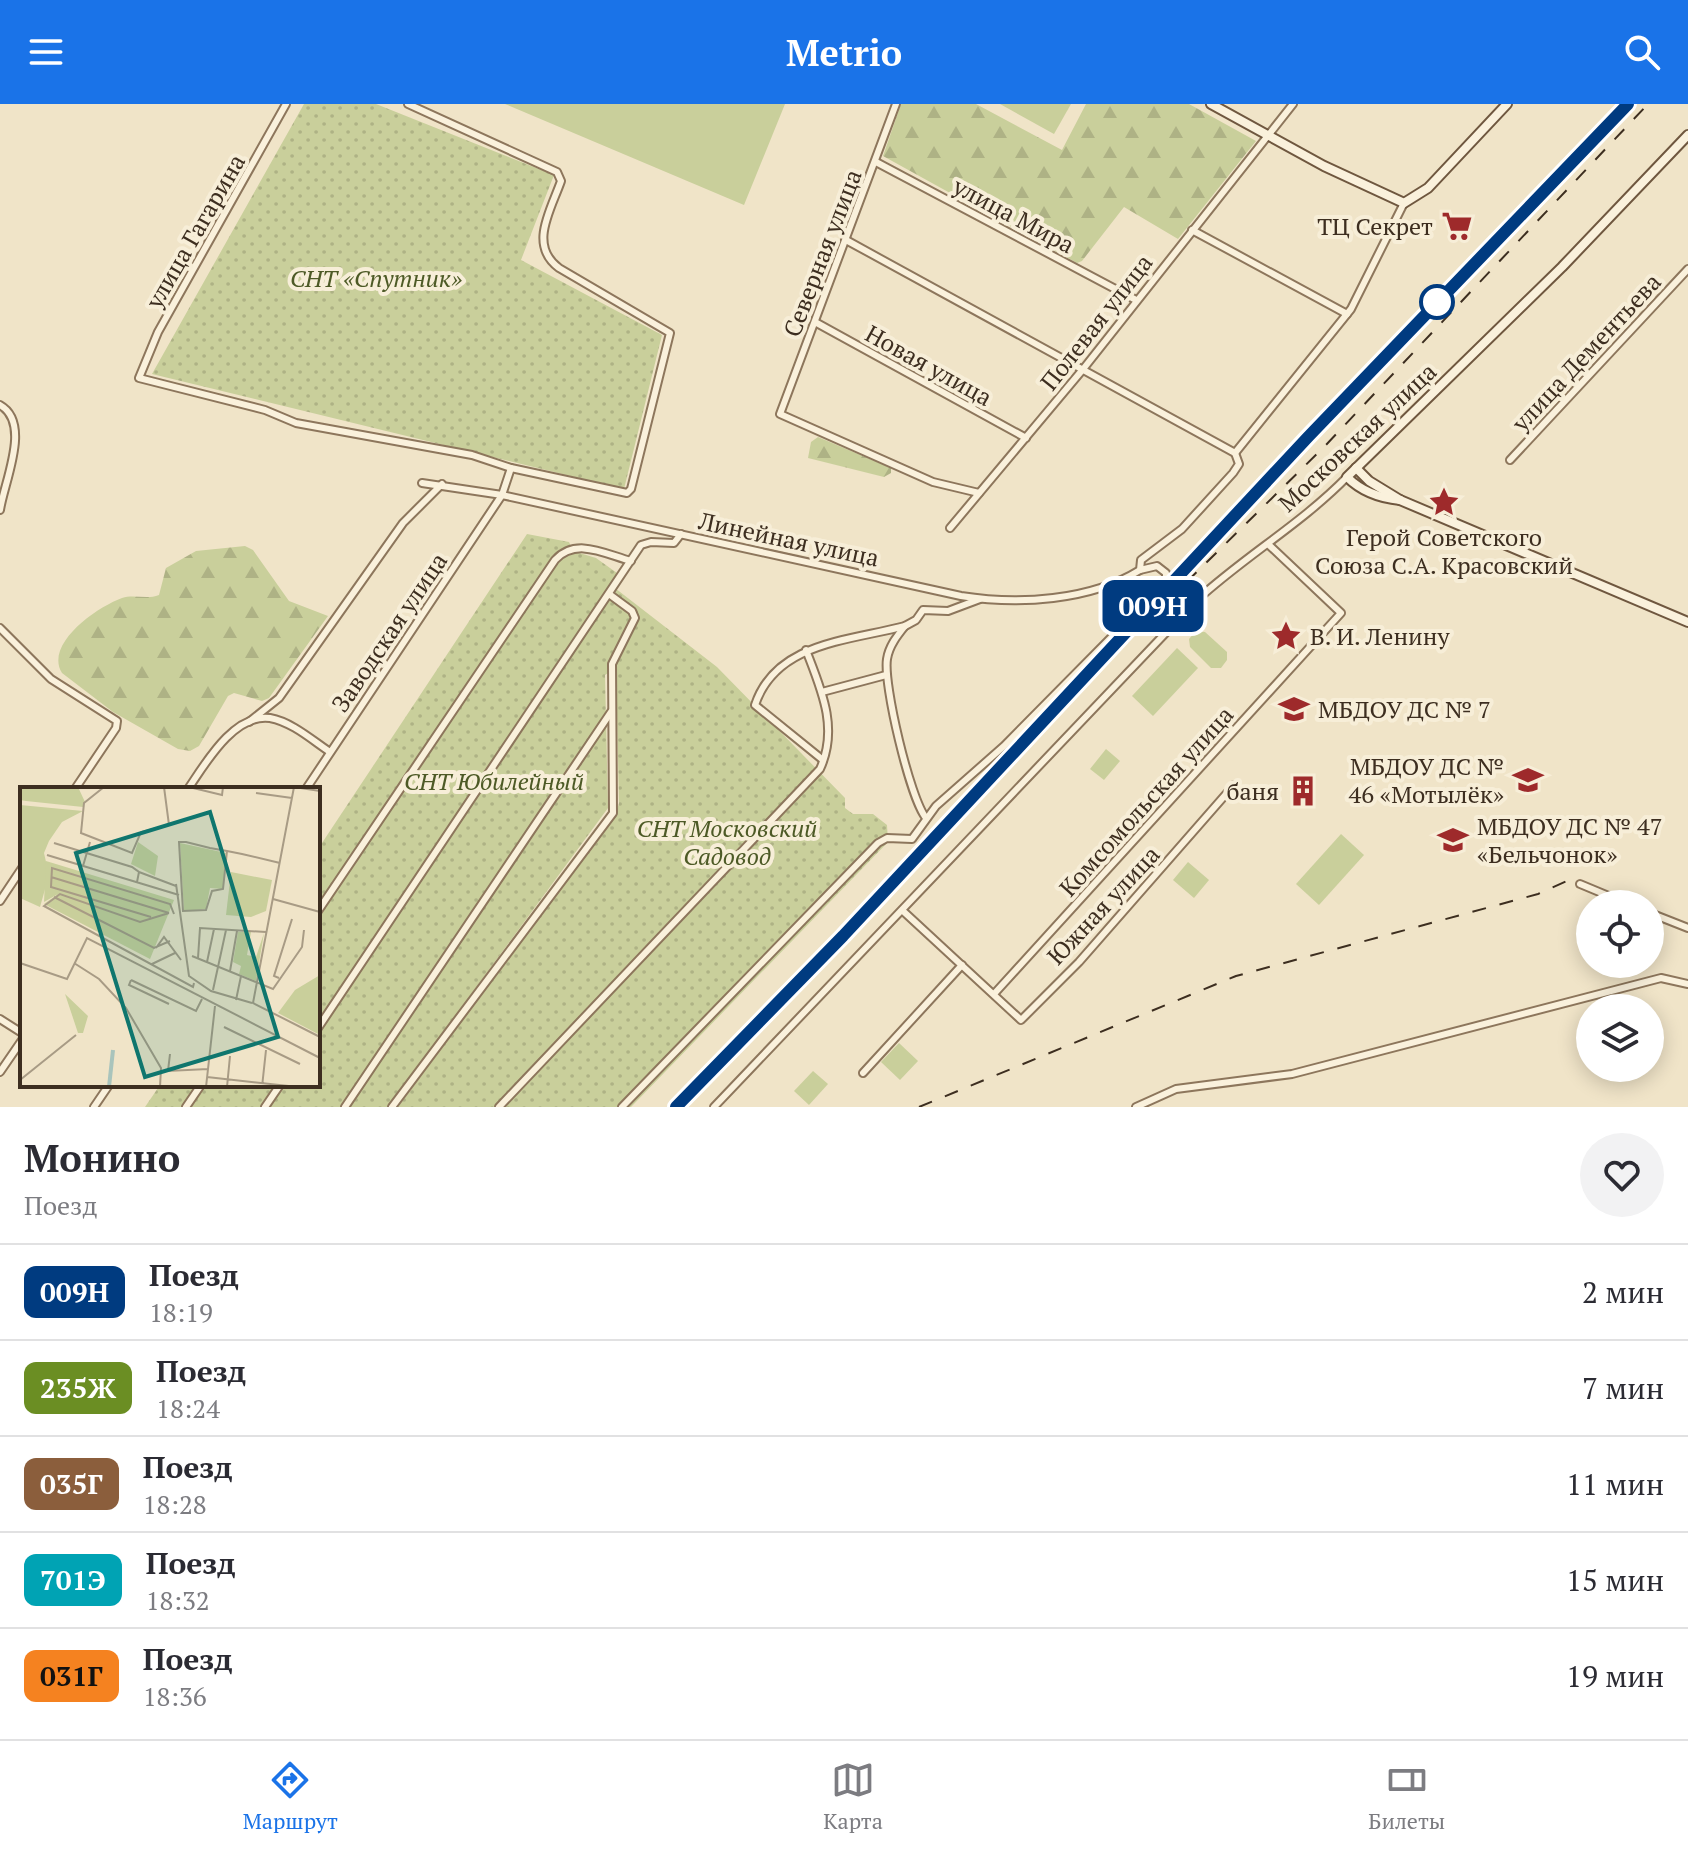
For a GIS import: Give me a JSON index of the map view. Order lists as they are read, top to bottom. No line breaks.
{"streets":{"street":["улица Мира","улица Гагарина","Северная улица","Полевая улица","улица Дементьева","Новая улица","Московская улица","Линейная улица","Заводская улица","Комсомольская улица","Южная улица"]},"crossings":[["улица Мира","Северная улица"],["улица Мира","Полевая улица"],["улица Гагарина","Заводская улица"],["Северная улица","Полевая улица"],["Северная улица","Новая улица"],["Полевая улица","Новая улица"],["Московская улица","Комсомольская улица"],["Линейная улица","Заводская улица"],["Комсомольская улица","Южная улица"]],"parks":["СНТ «Спутник»","СНТ Юбилейный","СНТ Московский Садовод"],"places":{"supermarket":["ТЦ Секрет"],"place":["Герой Советского Союза С.А. Красовский","В. И. Ленину"],"school or university":["МБДОУ ДС № 7","МБДОУ ДC № 46 «Мотылёк»","МБДОУ ДС № 47 «Бельчонок»"],"building":["баня"]},"page":{"header":"Metrio","on_map":"009Н","heading":["Монино","Поезд"],"list":[{"mark":"009Н","name":"Поезд","note":"18:19","value":"2 мин"},{"mark":"235Ж","name":"Поезд","note":"18:24","value":"7 мин"},{"mark":"035Г","name":"Поезд","note":"18:28","value":"11 мин"},{"mark":"701Э","name":"Поезд","note":"18:32","value":"15 мин"},{"mark":"031Г","name":"Поезд","note":"18:36","value":"19 мин"}],"tabs":["Маршрут","Карта","Билеты"]}}
